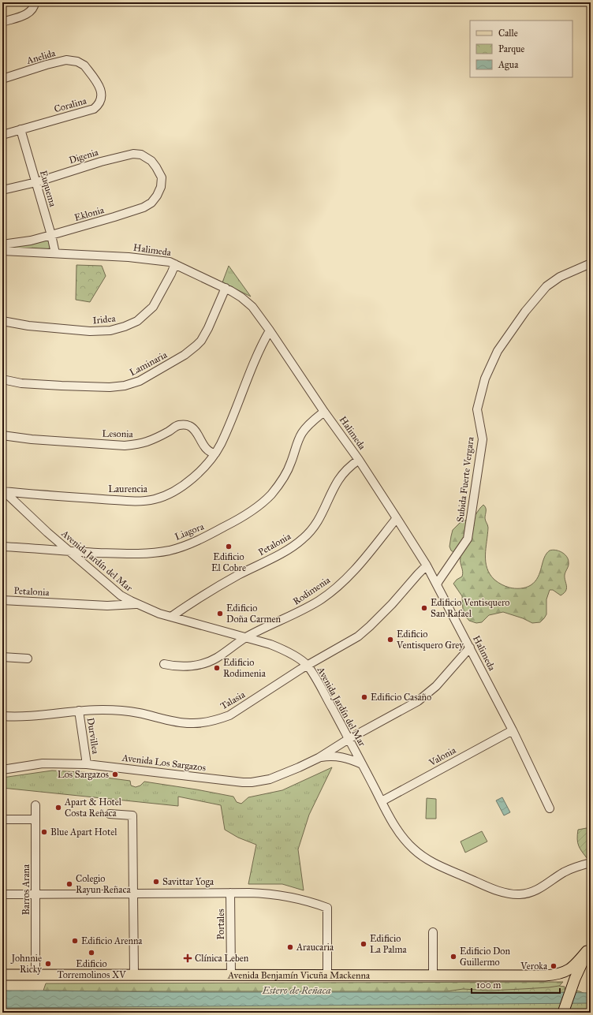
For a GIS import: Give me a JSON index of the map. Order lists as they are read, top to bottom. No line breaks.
{"streets":{"main road":["Avenida Benjamín Vicuña Mackenna"],"street":["Anelida","Coralina","Digenia","Euquema","Eklonia","Halimeda","Iridea","Laminaria","Lesonia","Subida Fuerte Vergara","Laurencia","Liagora","Petalonia","Avenida Jardín del Mar","Rodimenia","Talasia","Durvillea","Valonia","Avenida Los Sargazos","Barros Arana","Portales"]},"crossings":[["Anelida","Coralina"],["Coralina","Euquema"],["Digenia","Euquema"],["Digenia","Eklonia"],["Euquema","Eklonia"],["Euquema","Halimeda"],["Halimeda","Iridea"],["Halimeda","Laminaria"],["Halimeda","Subida Fuerte Vergara"],["Halimeda","Laurencia"],["Halimeda","Liagora"],["Halimeda","Petalonia"],["Halimeda","Rodimenia"],["Halimeda","Talasia"],["Halimeda","Valonia"],["Halimeda","Avenida Los Sargazos"],["Lesonia","Laurencia"],["Laurencia","Avenida Jardín del Mar"],["Liagora","Avenida Jardín del Mar"],["Petalonia","Avenida Jardín del Mar"],["Avenida Jardín del Mar","Rodimenia"],["Avenida Jardín del Mar","Talasia"],["Avenida Jardín del Mar","Valonia"],["Avenida Jardín del Mar","Avenida Los Sargazos"],["Talasia","Durvillea"],["Durvillea","Avenida Los Sargazos"],["Barros Arana","Avenida Benjamín Vicuña Mackenna"],["Portales","Avenida Benjamín Vicuña Mackenna"]],"water":["Estero de Reñaca"],"places":{"other":["Edificio El Cobre","Edificio Ventisquero San Rafael","Edificio Doña Carmen","Edificio Ventisquero Grey","Edificio Rodimenia","Edificio Casaño","Los Sargazos","Apart & Hotel Costa Reñaca","Blue Apart Hotel","Savittar Yoga","Colegio Rayun Reñaca","Edificio Arenna","Edificio La Palma","Araucaria","Edificio Torremolinos XV","Edificio Don Guillermo","Johnnie Ricky","Veroka"],"health":["Clínica Leben"]},"legend":["Calle","Parque","Agua"],"scale_bar":"100 m"}
